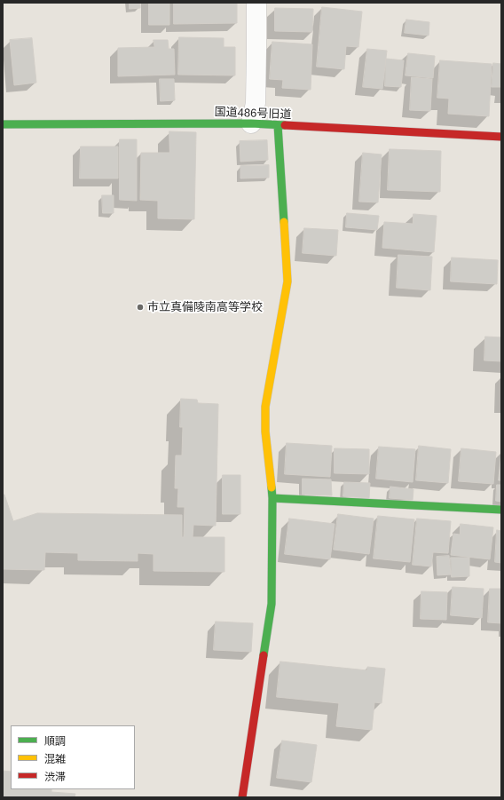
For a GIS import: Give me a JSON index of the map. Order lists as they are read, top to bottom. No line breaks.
{"streets":{"street":["国道486号旧道"]},"places":["市立真備陵南高等学校"],"legend":["順調","混雑","渋滞"]}
